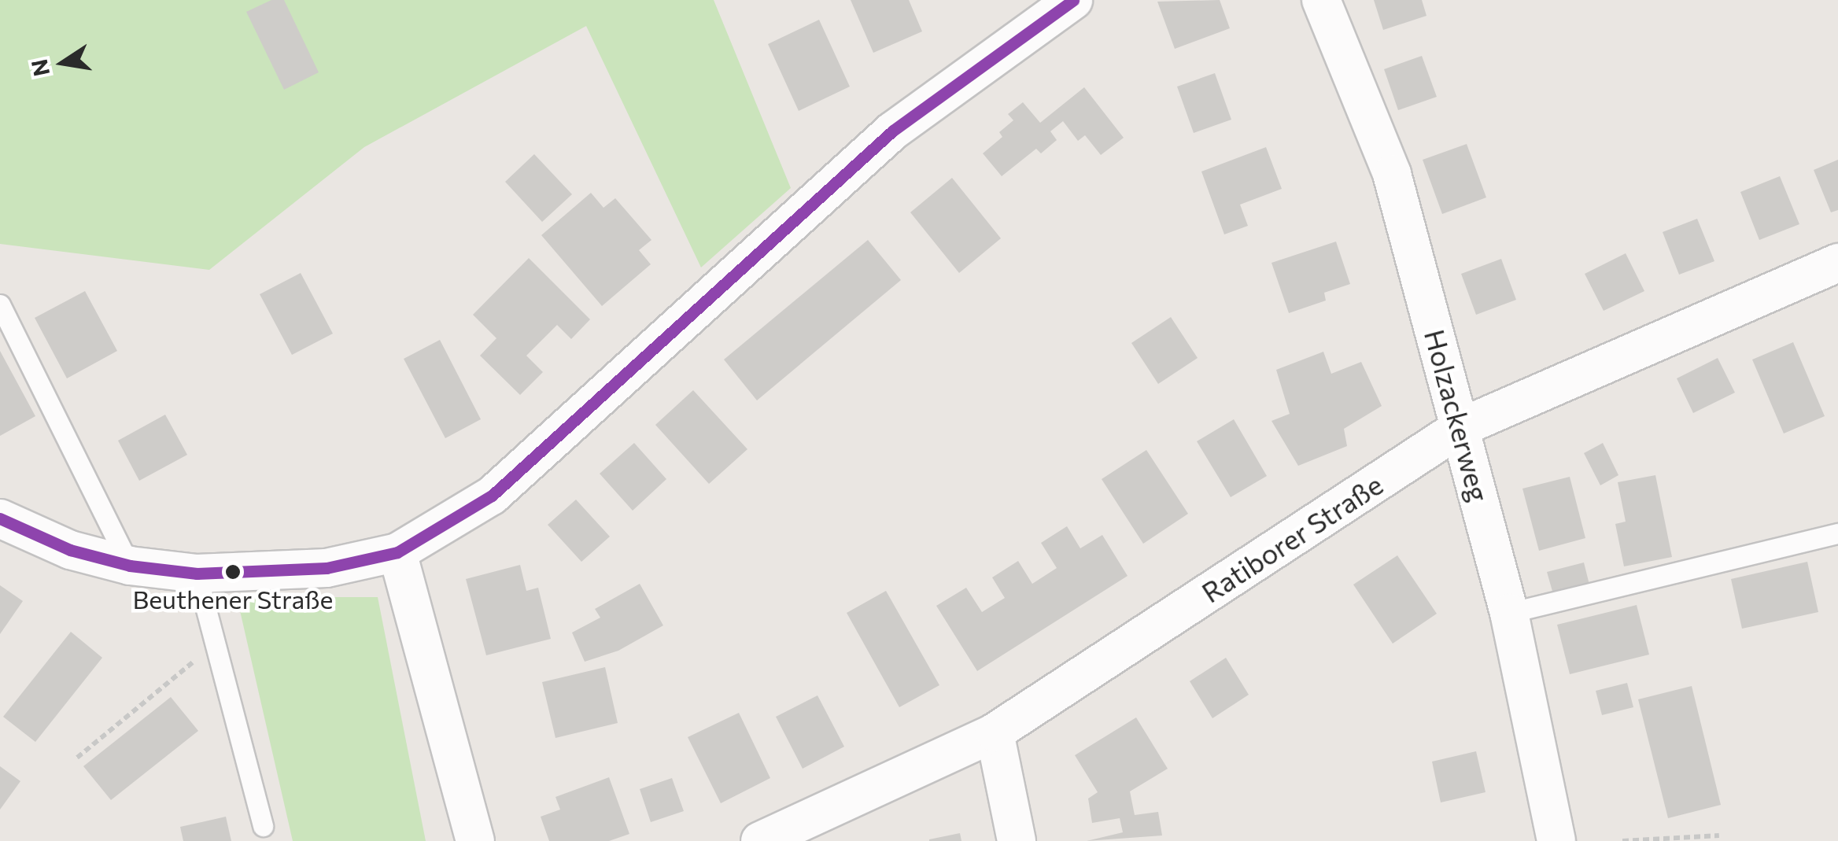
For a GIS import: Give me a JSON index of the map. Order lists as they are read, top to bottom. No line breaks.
{"streets":{"street":["Holzackerweg","Ratiborer Straße"]},"crossings":[["Holzackerweg","Ratiborer Straße"]],"places":["Beuthener Straße"],"north":"left"}
